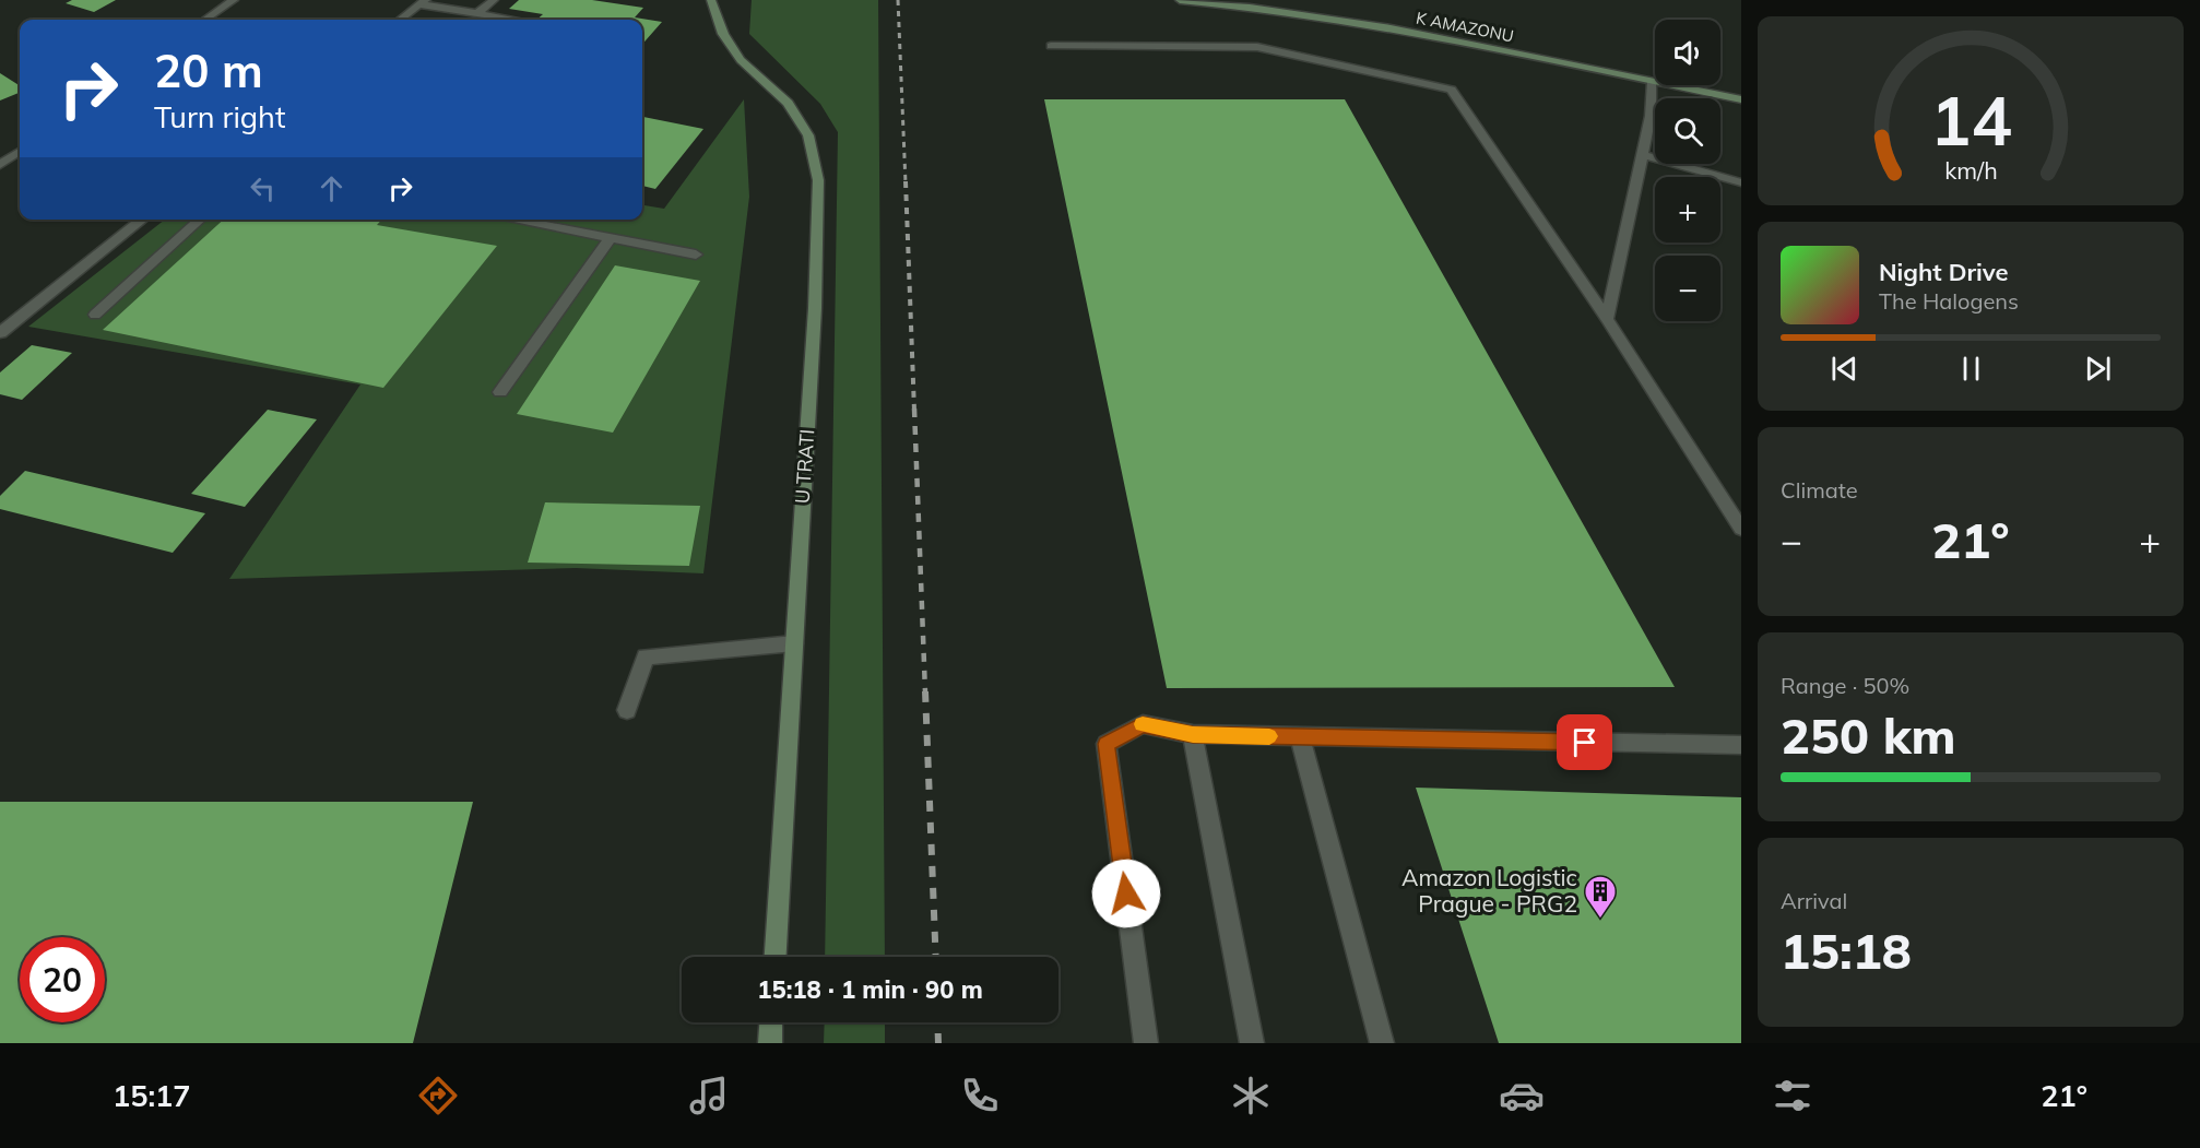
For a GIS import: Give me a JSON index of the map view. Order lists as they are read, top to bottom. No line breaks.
{"streets":{"street":["K AMAZONU","U TRATI"]},"places":{"building":["Amazon Logistic Prague - PRG2"]},"page":{"map_buttons":["+","−"],"turn":["20 m","Turn right"],"song":["Night Drive","The Halogens"],"tile":["Climate",["Range · 50%","250 km"],["Arrival","15:18"]],"heat":["−","21°","+"],"limit":"20","trip":"15:18 · 1 min · 90 m","tabs":["15:17","21°"],"gauge":["14","km/h"]}}
